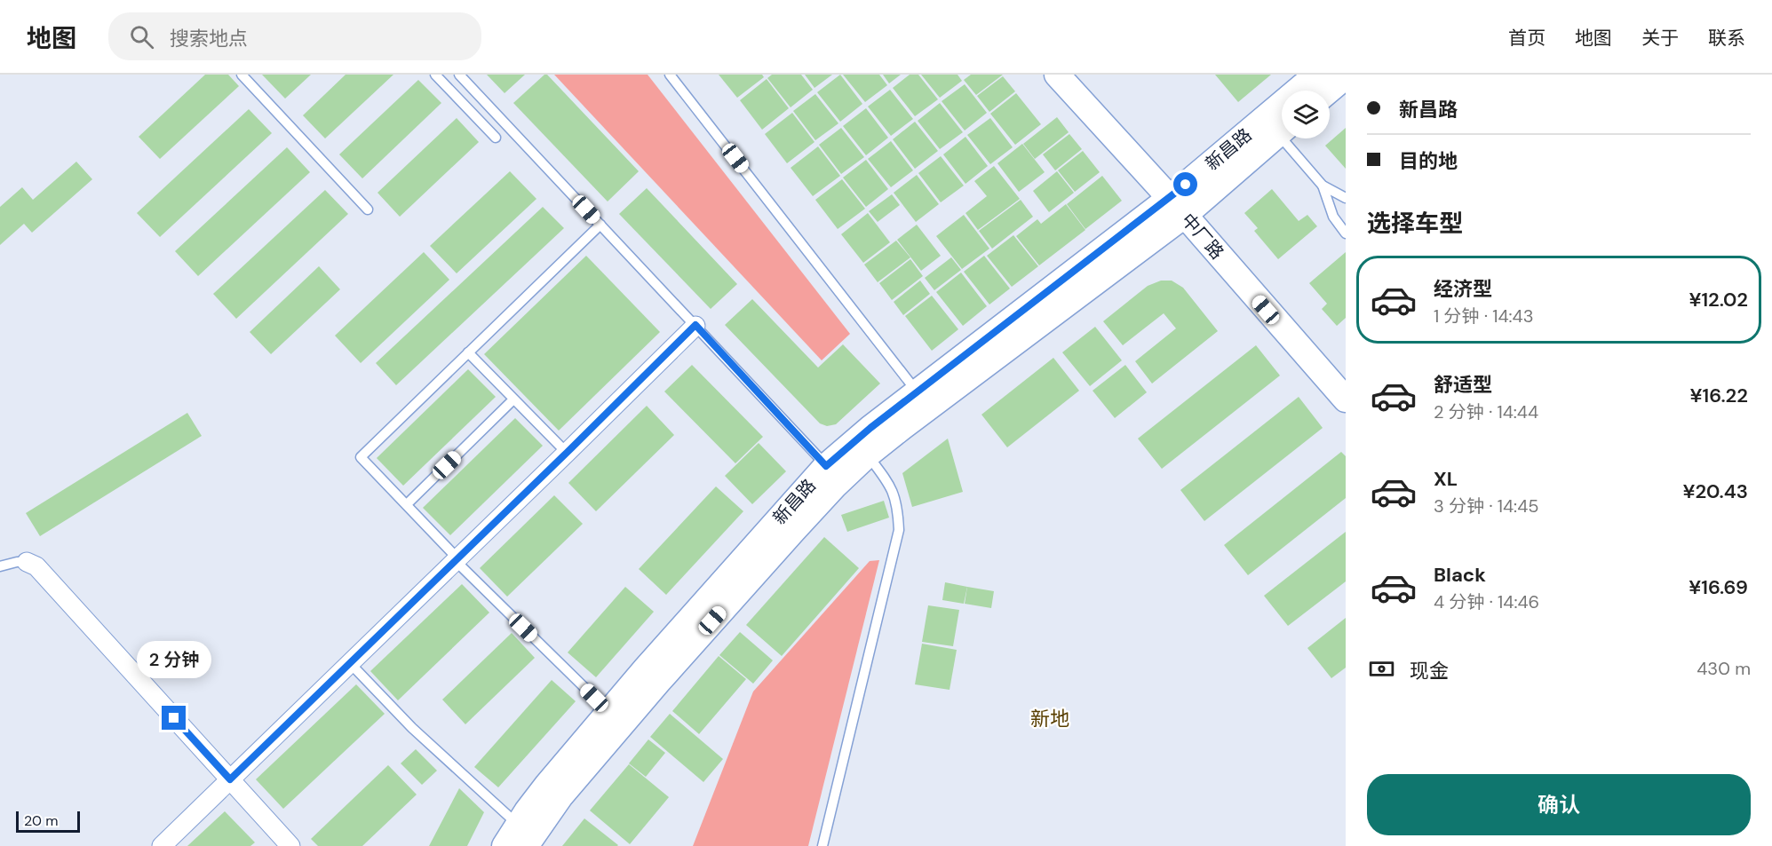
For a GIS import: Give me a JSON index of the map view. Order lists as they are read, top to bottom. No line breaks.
{"streets":{"street":["新昌路","中厂路"]},"crossings":[["新昌路","中厂路"]],"districts":["新地"],"scale_bar":"20 m","page":{"header":"地图","search":"搜索地点","nav":["首页","地图","关于","联系"],"banner":["新昌路","目的地"],"heading":"选择车型","list":[{"name":"经济型","note":"1 分钟 · 14:43","value":"¥12.02"},{"name":"舒适型","note":"2 分钟 · 14:44","value":"¥16.22"},{"name":"XL","note":"3 分钟 · 14:45","value":"¥20.43"},{"name":"Black","note":"4 分钟 · 14:46","value":"¥16.69"}],"pay":["现金","430 m"],"bubble":"2 分钟","buttons":"确认","scale":"20 m"}}
